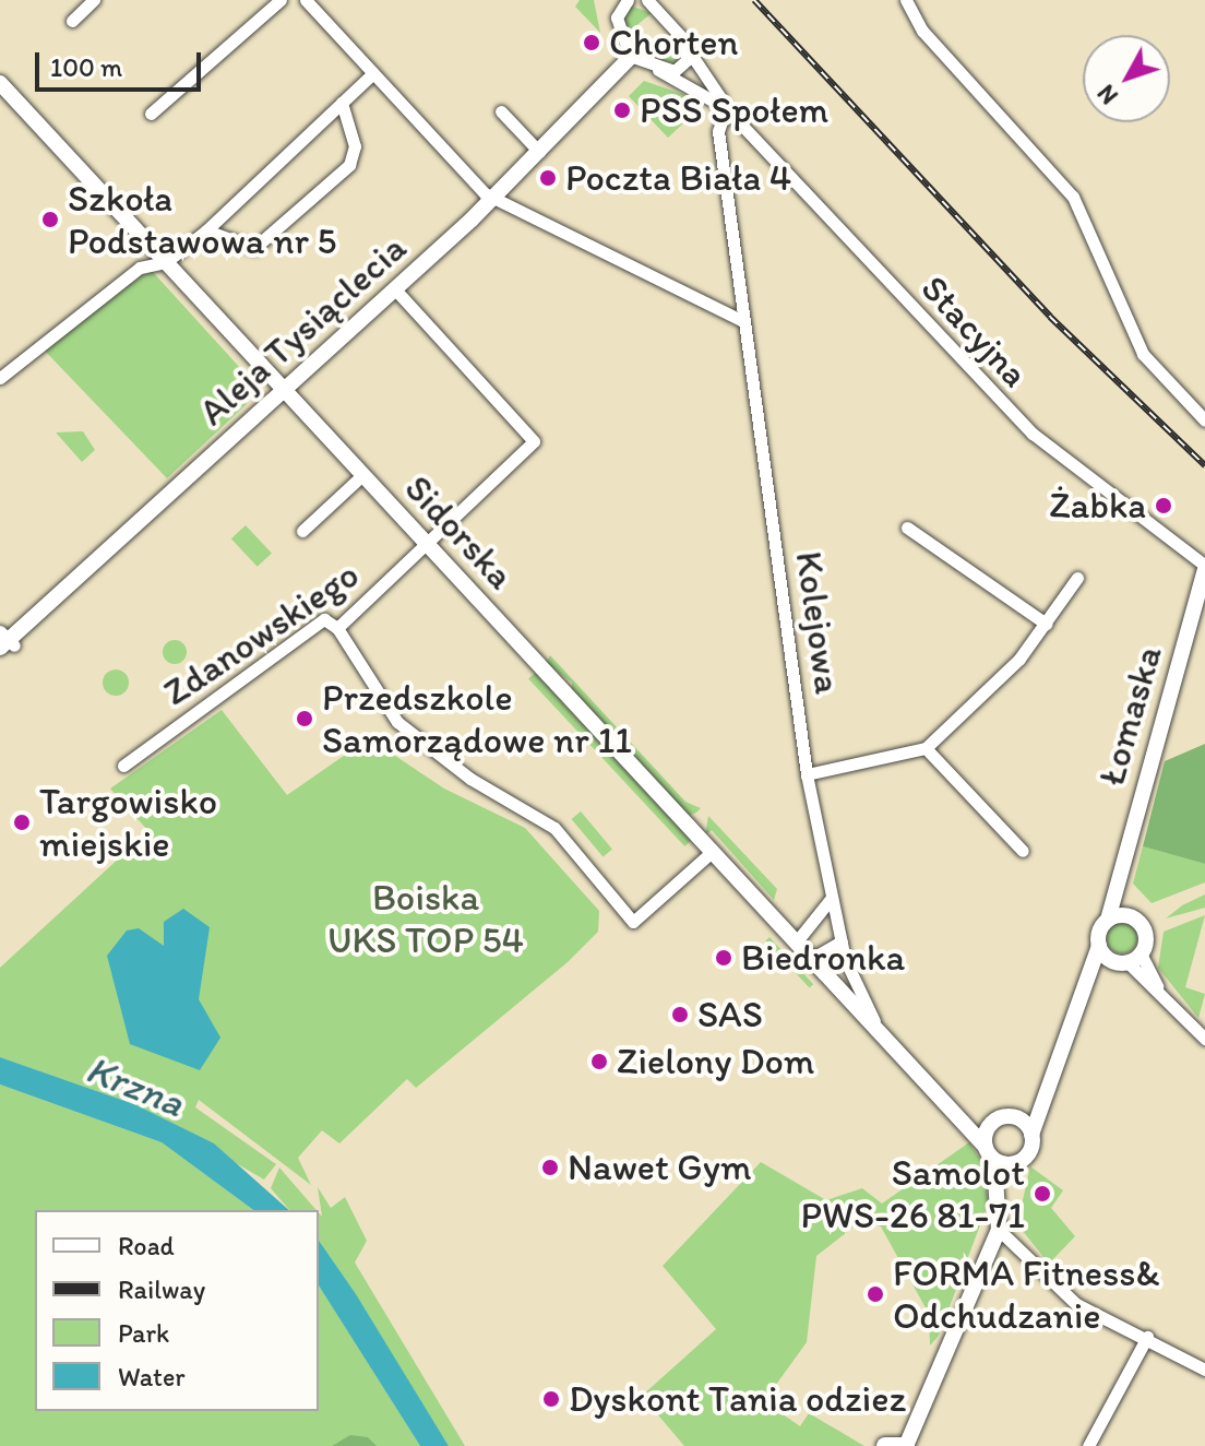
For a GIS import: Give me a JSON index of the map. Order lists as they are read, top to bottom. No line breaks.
{"streets":{"street":["Aleja Tysiąclecia","Stacyjna","Sidorska","Kolejowa","Zdanowskiego","Łomaska"]},"crossings":[["Aleja Tysiąclecia","Stacyjna"],["Aleja Tysiąclecia","Sidorska"],["Aleja Tysiąclecia","Zdanowskiego"],["Stacyjna","Kolejowa"],["Stacyjna","Łomaska"],["Sidorska","Kolejowa"],["Sidorska","Zdanowskiego"]],"water":["Krzna"],"parks":["Boiska UKS TOP 54"],"places":["Chorten","PSS Społem","Poczta Biała 4","Szkoła Podstawowa nr 5","Żabka","Przedszkole Samorządowe nr 11","Targowisko miejskie","Biedronka","SAS","Zielony Dom","Nawet Gym","Samolot PWS-26 81-71","FORMA Fitness& Odchudzanie","Dyskont Tania odziez"],"legend":["Road","Railway","Park","Water"],"scale_bar":"100 m","north":"bottom left"}
